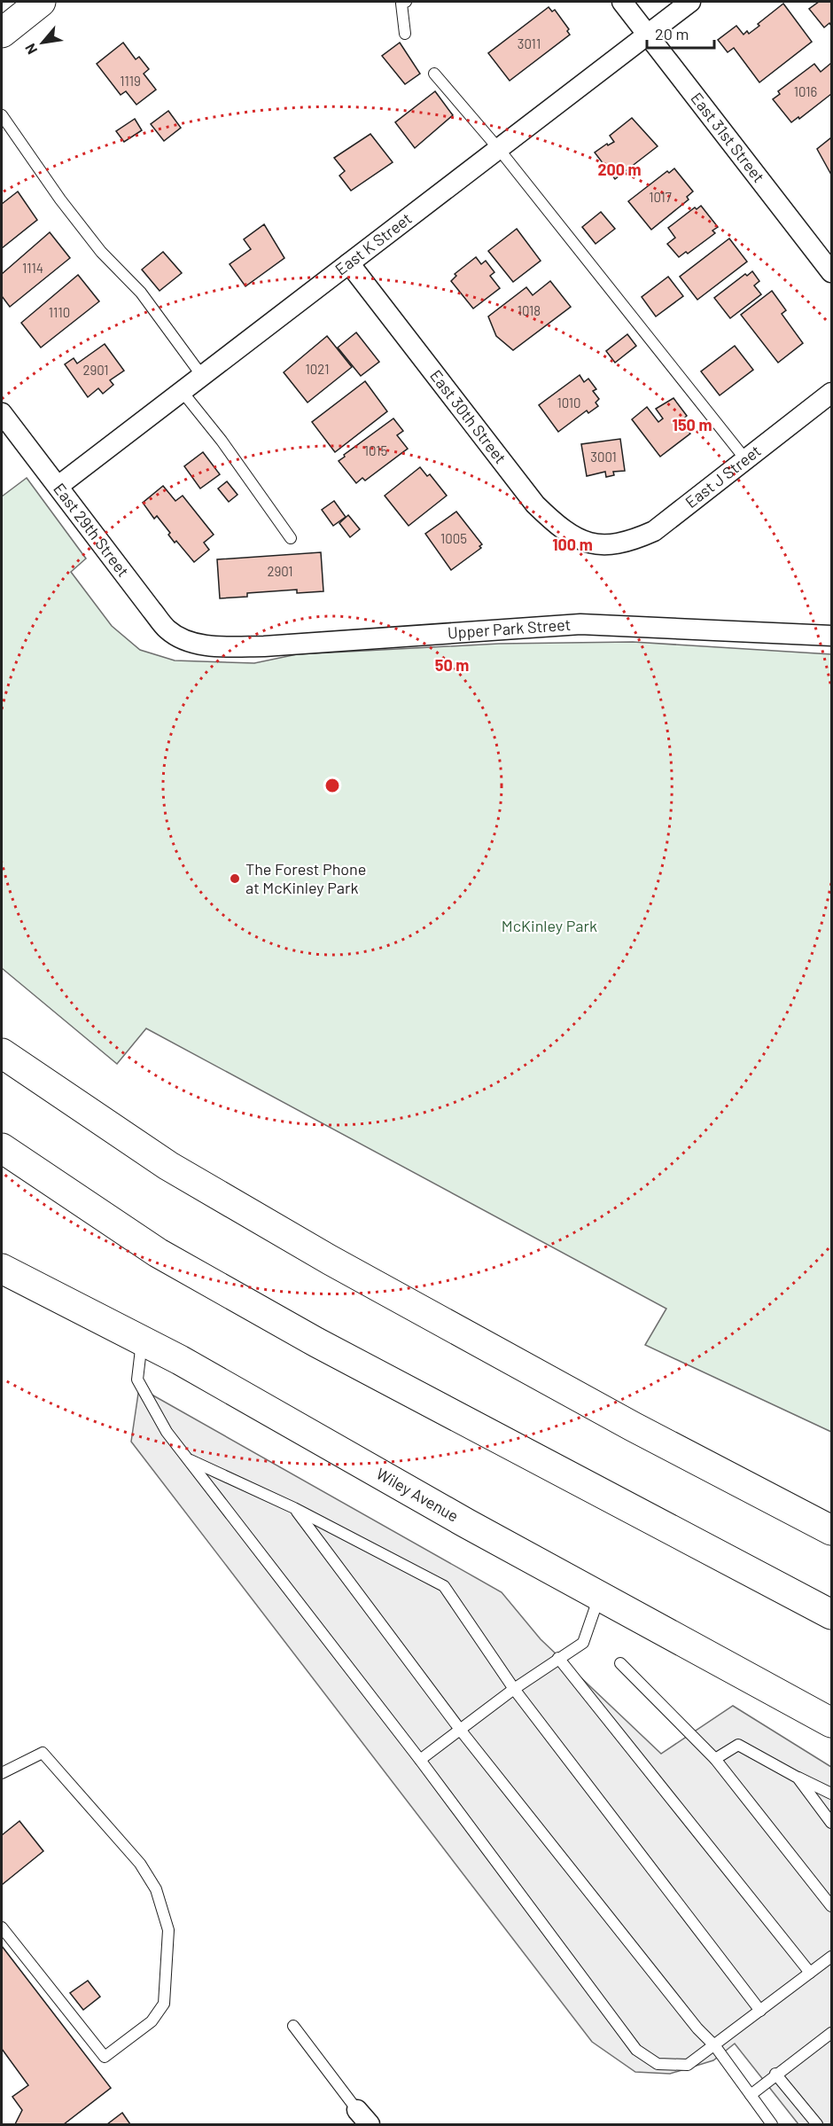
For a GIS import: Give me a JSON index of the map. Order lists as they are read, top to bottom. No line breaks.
{"streets":{"main road":["Wiley Avenue"],"street":["East 31st Street","East K Street","East 30th Street","East J Street","East 29th Street","Upper Park Street"]},"crossings":[["East 31st Street","East K Street"],["East K Street","East 30th Street"],["East K Street","East 29th Street"],["East 30th Street","East J Street"],["East 29th Street","Upper Park Street"]],"parks":["McKinley Park"],"places":["The Forest Phone at McKinley Park"],"house_numbers":["3011","1119","1016","1017","1114","1018","1110","1021","2901","1010","1015","3001","1005","2901"],"scale_bar":"20 m","north":"bottom left","rings":["200 m","150 m","100 m","50 m"]}
